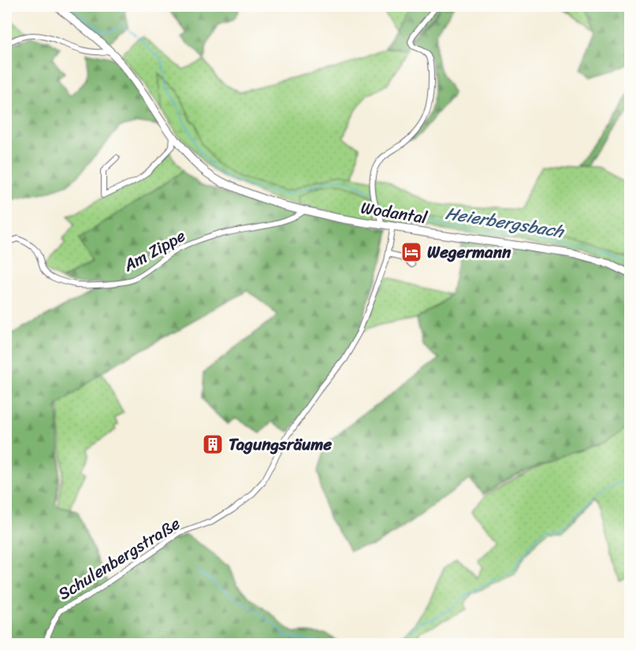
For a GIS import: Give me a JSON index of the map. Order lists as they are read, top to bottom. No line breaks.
{"streets":{"main road":["Wodantal"],"street":["Am Zippe","Schulenbergstraße"]},"crossings":[["Wodantal","Am Zippe"],["Wodantal","Schulenbergstraße"]],"water":["Heierbergsbach"],"places":{"hotel":["Wegermann"],"building":["Tagungsräume"]}}
